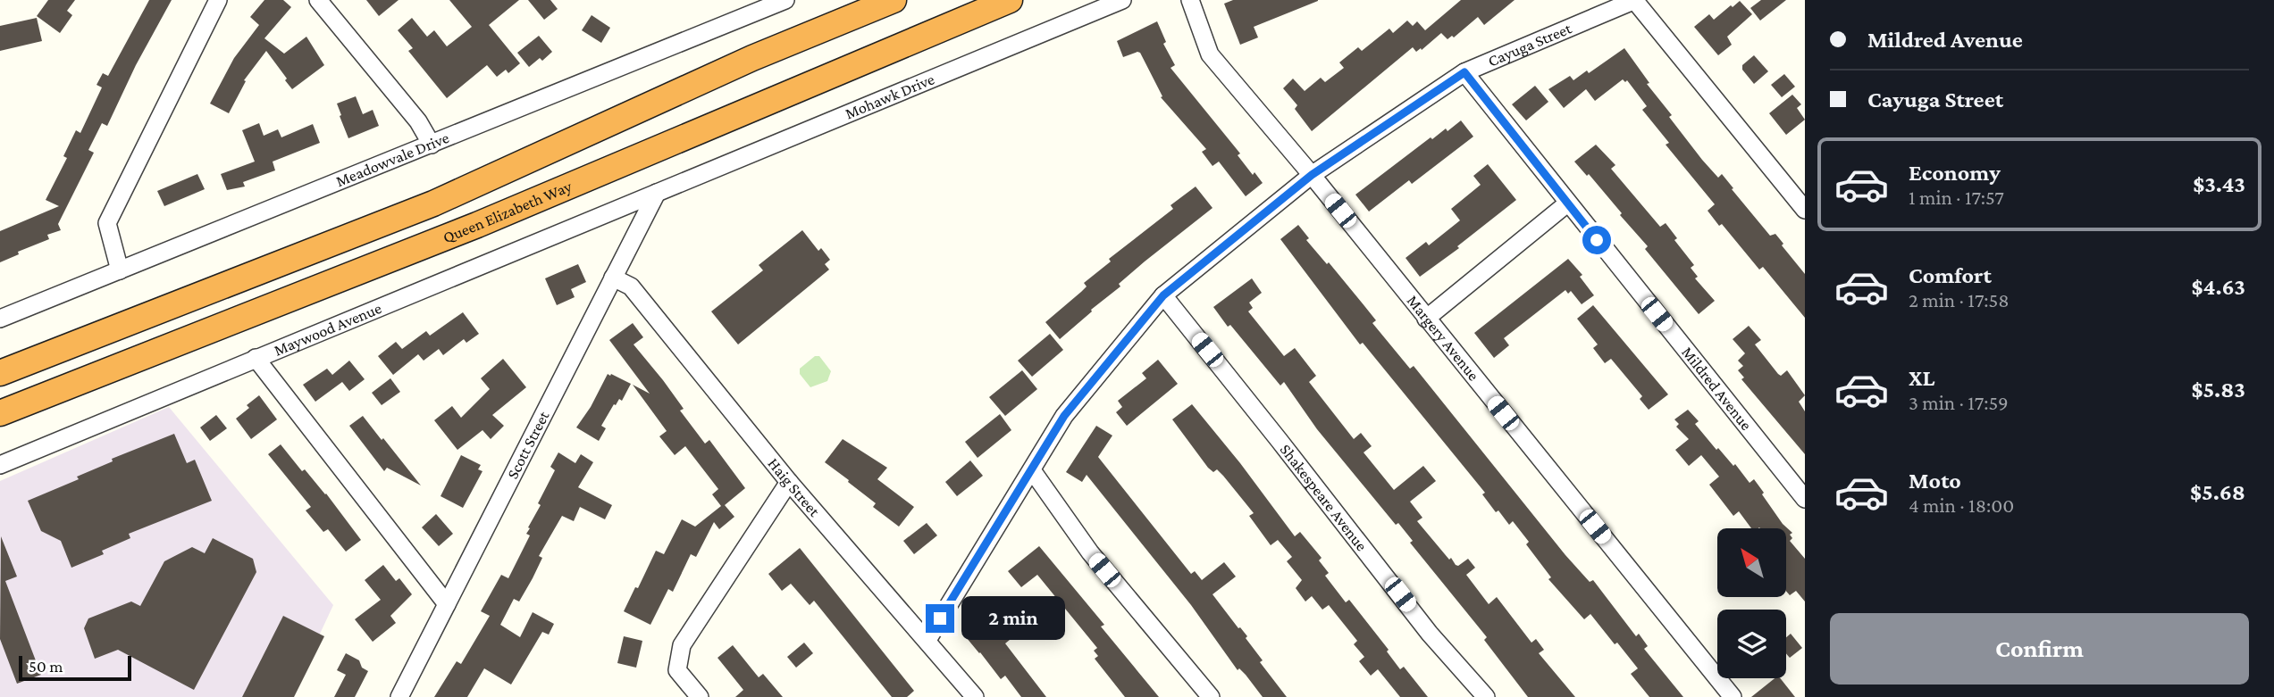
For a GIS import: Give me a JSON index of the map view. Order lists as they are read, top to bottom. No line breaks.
{"streets":{"highway":["Queen Elizabeth Way"],"street":["Cayuga Street","Mohawk Drive","Meadowvale Drive","Maywood Avenue","Margery Avenue","Mildred Avenue","Scott Street","Haig Street","Shakespeare Avenue"]},"crossings":[["Cayuga Street","Margery Avenue"],["Cayuga Street","Mildred Avenue"],["Cayuga Street","Haig Street"],["Cayuga Street","Shakespeare Avenue"],["Mohawk Drive","Maywood Avenue"],["Mohawk Drive","Scott Street"],["Maywood Avenue","Scott Street"],["Scott Street","Haig Street"]],"scale_bar":"50 m","north":"top left","page":{"banner":["Mildred Avenue","Cayuga Street"],"list":[{"name":"Economy","note":"1 min · 17:57","value":"$3.43"},{"name":"Comfort","note":"2 min · 17:58","value":"$4.63"},{"name":"XL","note":"3 min · 17:59","value":"$5.83"},{"name":"Moto","note":"4 min · 18:00","value":"$5.68"}],"bubble":"2 min","buttons":"Confirm","scale":"50 m"}}
